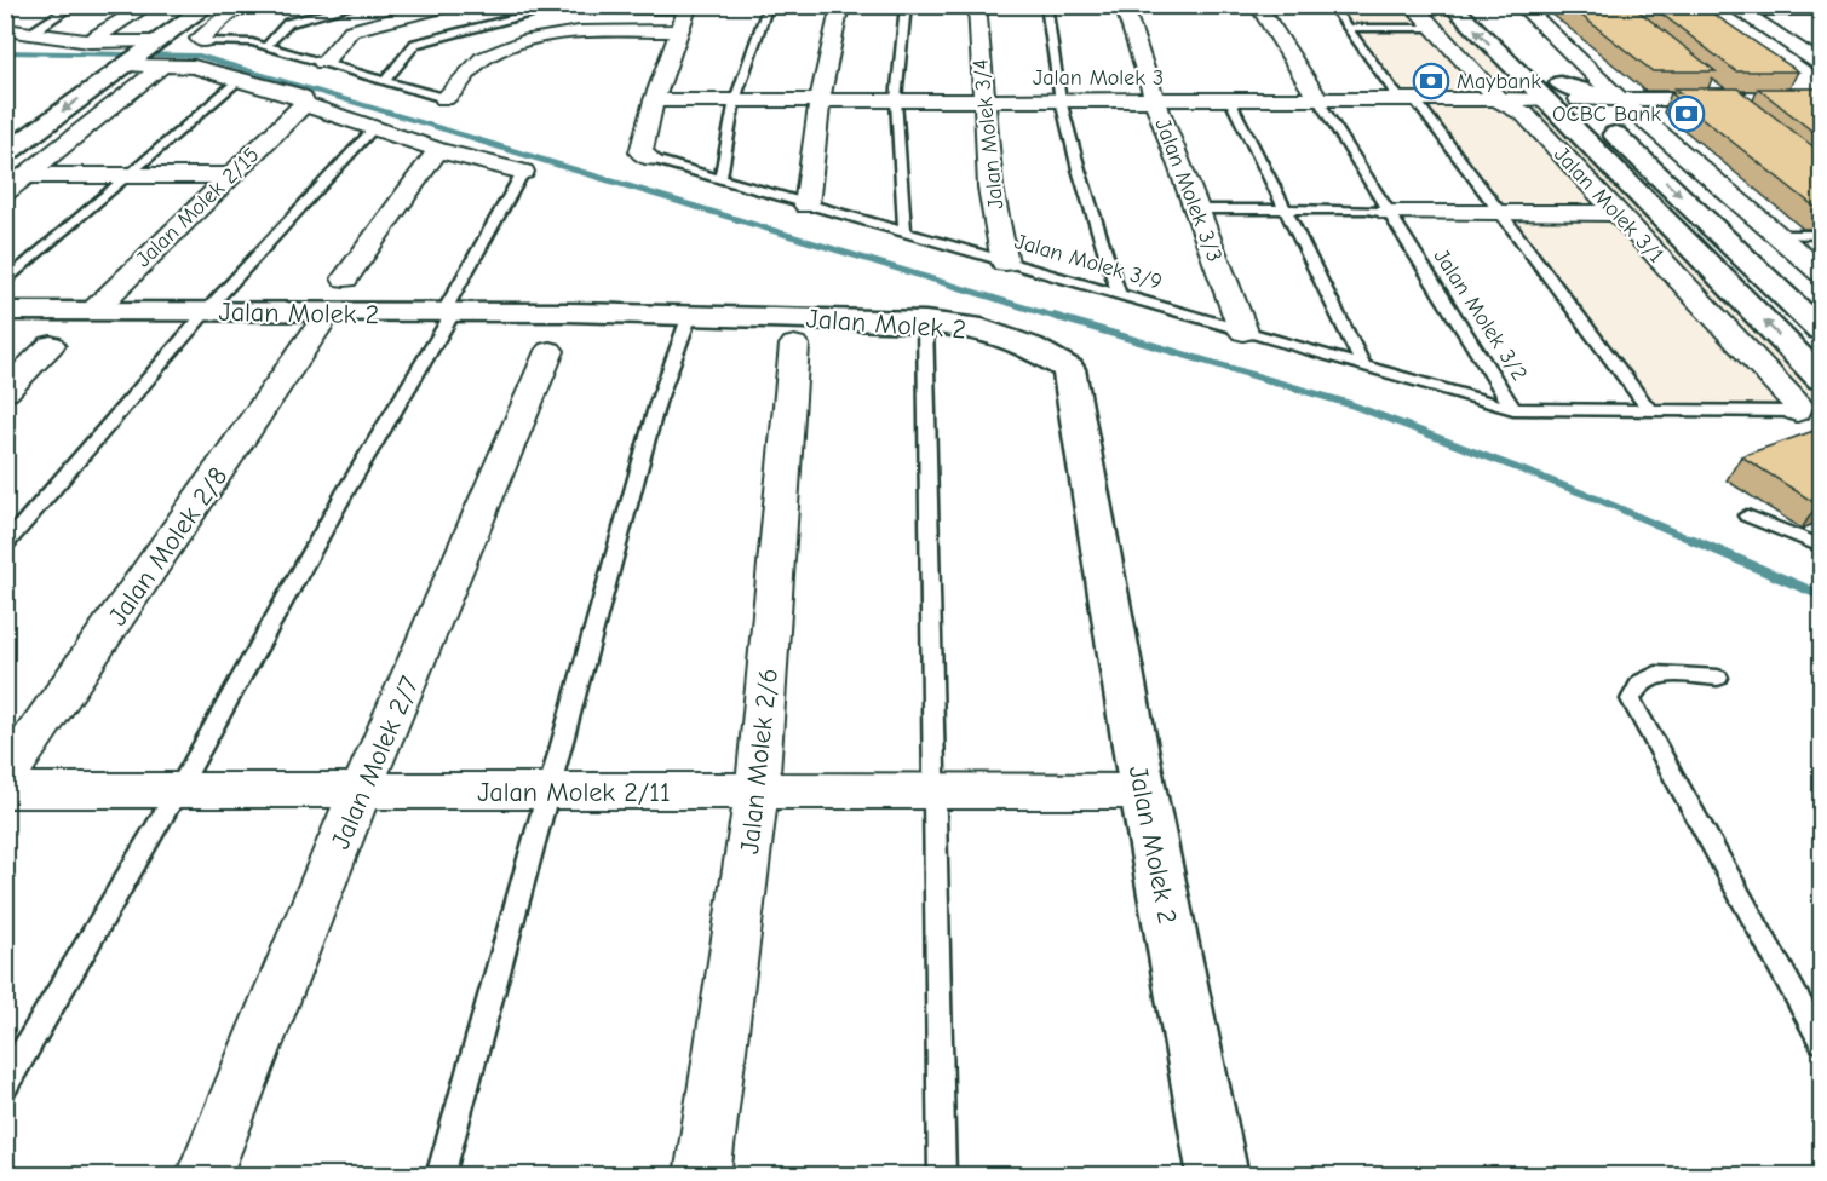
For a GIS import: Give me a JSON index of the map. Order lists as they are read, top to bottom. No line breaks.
{"streets":{"main road":["Jalan Molek 2"],"street":["Jalan Molek 3","Jalan Molek 3/4","Jalan Molek 3/3","Jalan Molek 3/1","Jalan Molek 2/15","Jalan Molek 3/2","Jalan Molek 2/8","Jalan Molek 2/6","Jalan Molek 2/7","Jalan Molek 2/11"],"lane":["Jalan Molek 3/9"]},"crossings":[["Jalan Molek 3","Jalan Molek 3/4"],["Jalan Molek 3","Jalan Molek 3/3"],["Jalan Molek 3","Jalan Molek 3/1"],["Jalan Molek 3","Jalan Molek 3/2"],["Jalan Molek 3/4","Jalan Molek 3/9"],["Jalan Molek 3/3","Jalan Molek 3/9"],["Jalan Molek 3/1","Jalan Molek 3/2"],["Jalan Molek 2/15","Jalan Molek 2"],["Jalan Molek 3/9","Jalan Molek 3/2"],["Jalan Molek 2","Jalan Molek 2/8"],["Jalan Molek 2","Jalan Molek 2/11"],["Jalan Molek 2/6","Jalan Molek 2/11"],["Jalan Molek 2/7","Jalan Molek 2/11"]],"places":{"bank":["Maybank","OCBC Bank"]}}
